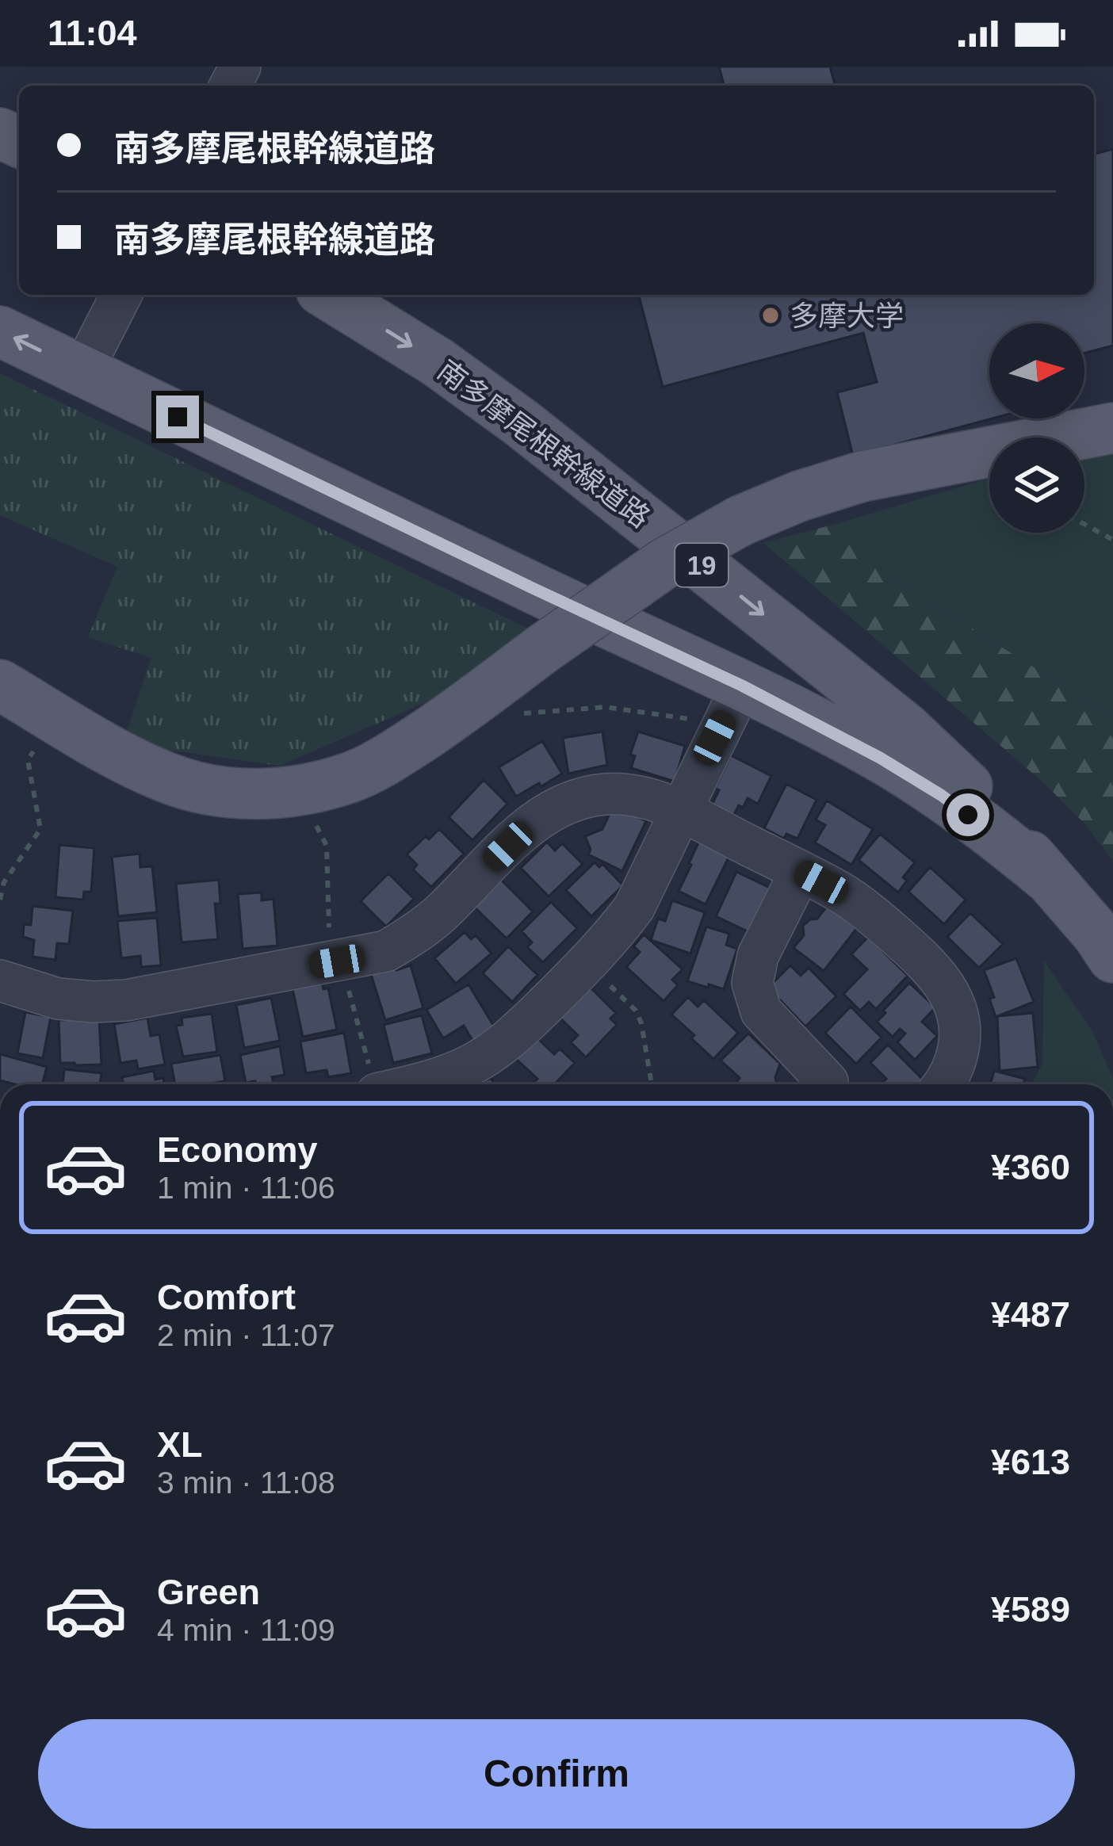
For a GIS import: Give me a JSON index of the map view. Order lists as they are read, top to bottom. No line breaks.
{"streets":{"main road":["南多摩尾根幹線道路","19"]},"places":["多摩大学"],"north":"right","page":{"status":"11:04","banner":["南多摩尾根幹線道路","南多摩尾根幹線道路"],"list":[{"name":"Economy","note":"1 min · 11:06","value":"¥360"},{"name":"Comfort","note":"2 min · 11:07","value":"¥487"},{"name":"XL","note":"3 min · 11:08","value":"¥613"},{"name":"Green","note":"4 min · 11:09","value":"¥589"}],"buttons":"Confirm"}}
